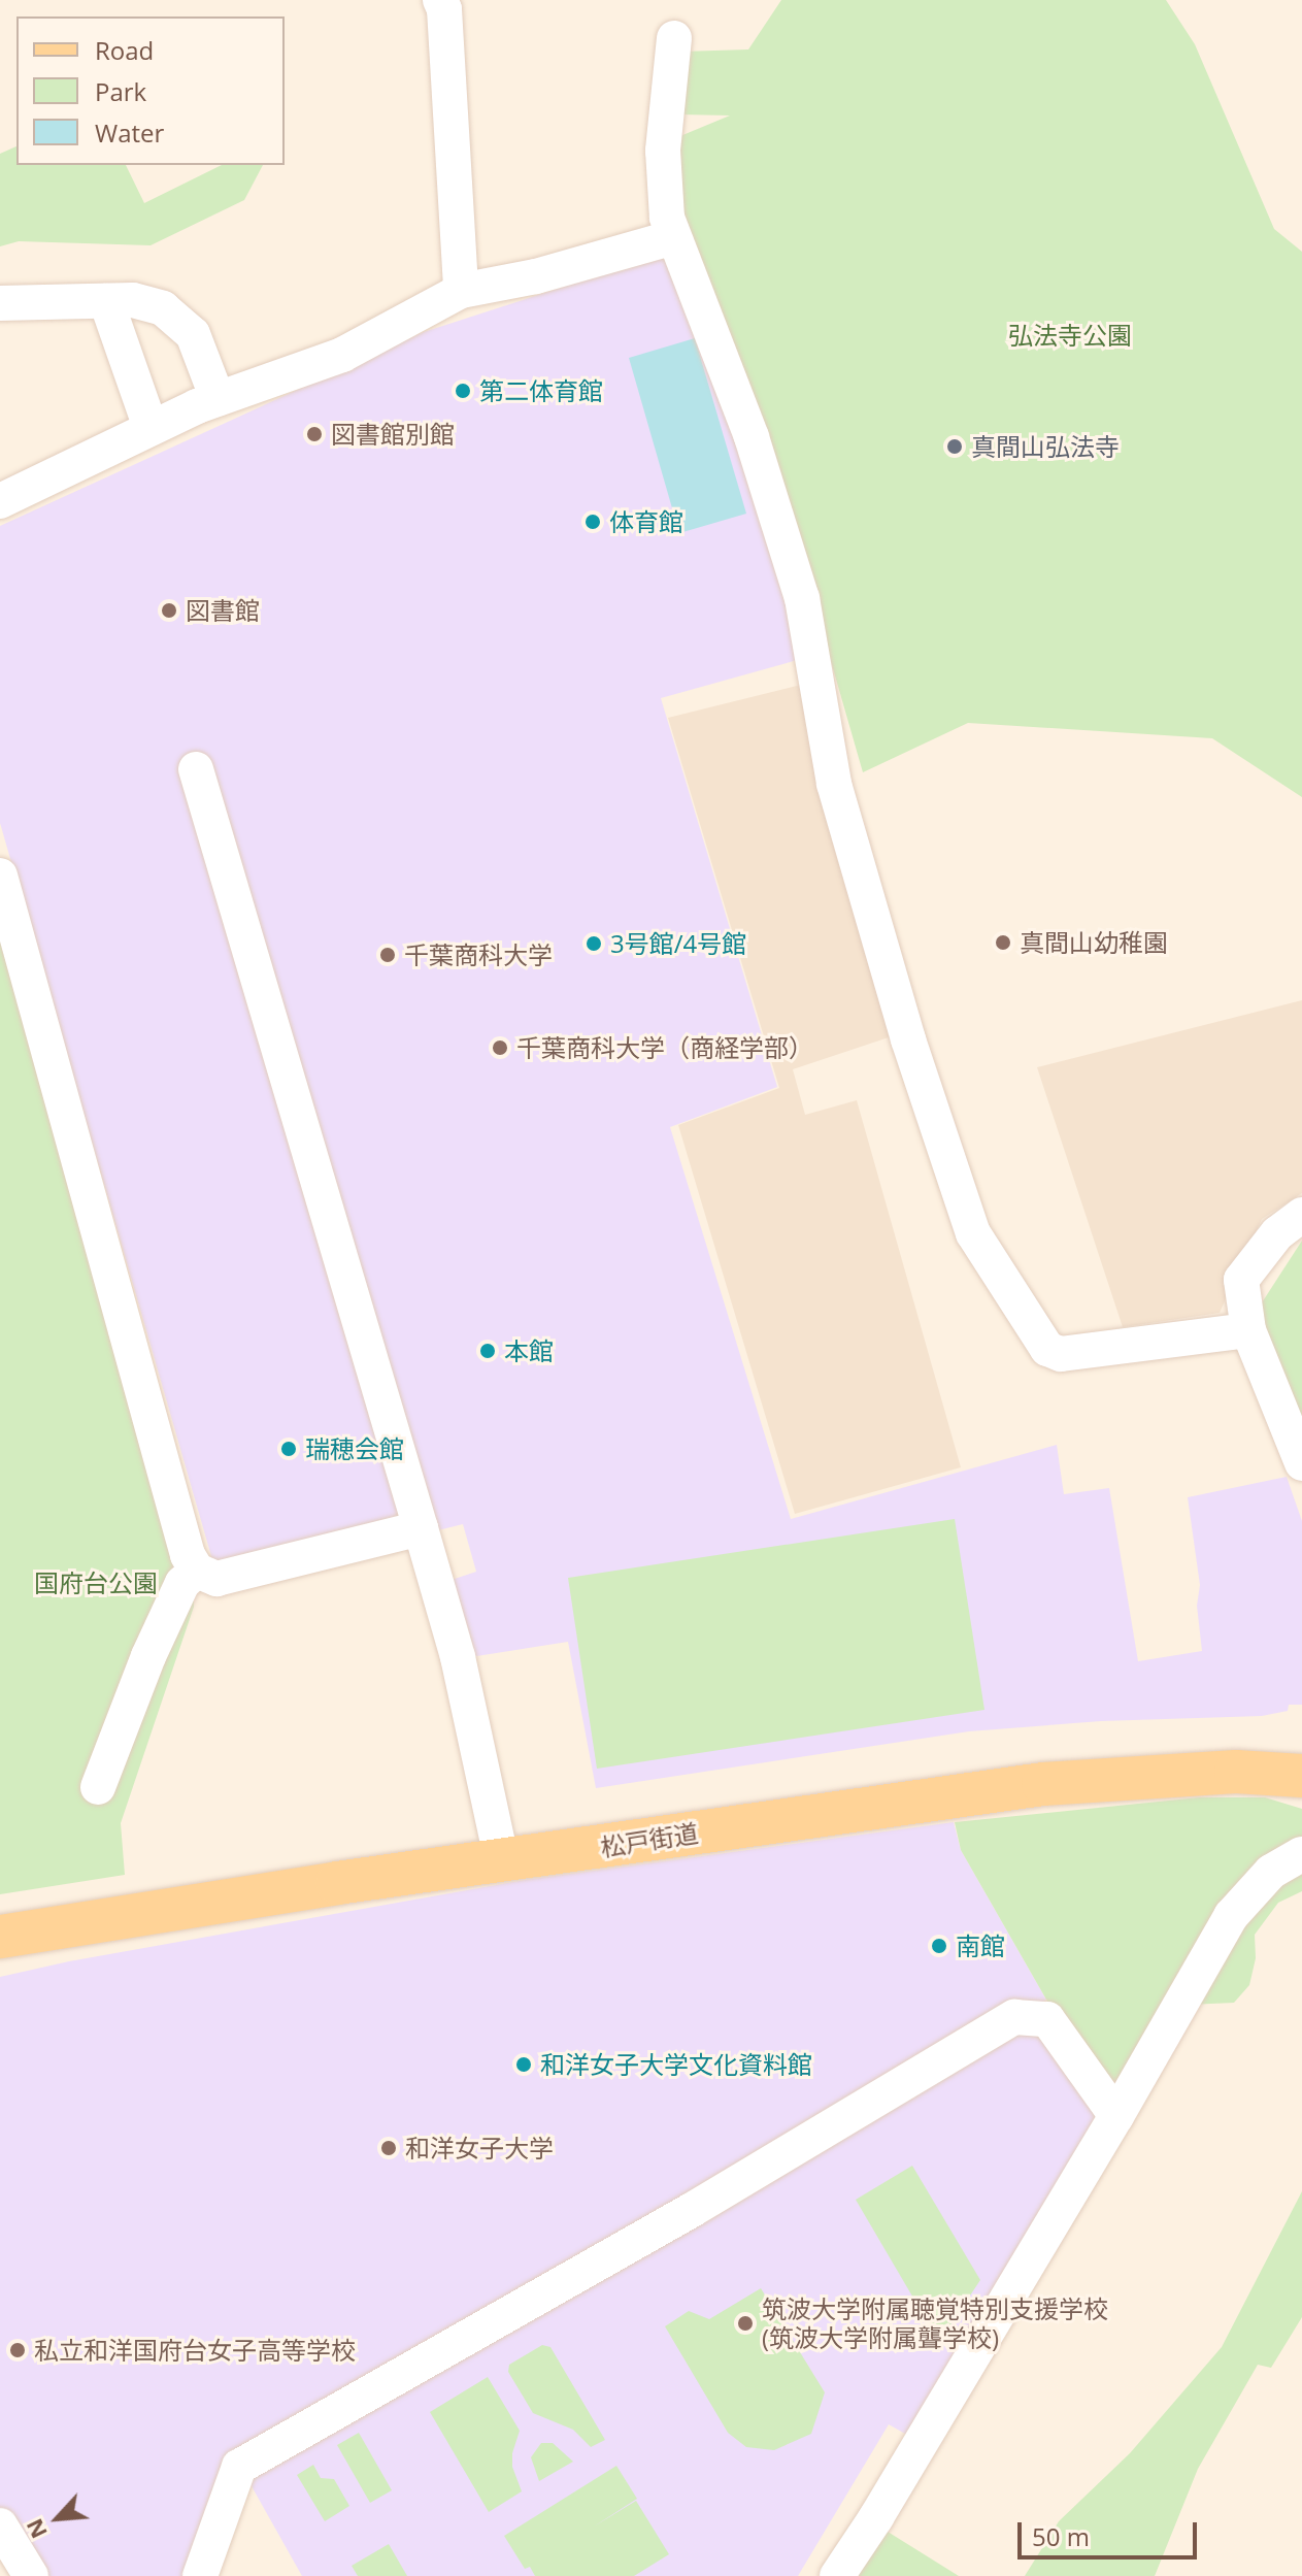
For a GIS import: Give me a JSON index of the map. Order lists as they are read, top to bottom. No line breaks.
{"streets":{"main road":["松戸街道"]},"parks":["弘法寺公園","国府台公園"],"places":["第二体育館","図書館別館","真間山弘法寺","体育館","図書館","真間山幼稚園","3号館/4号館","千葉商科大学","千葉商科大学（商経学部）","本館","瑞穂会館","南館","和洋女子大学文化資料館","和洋女子大学","筑波大学附属聴覚特別支援学校 (筑波大学附属聾学校)","私立和洋国府台女子高等学校"],"legend":["Road","Park","Water"],"scale_bar":"50 m","north":"bottom left"}
